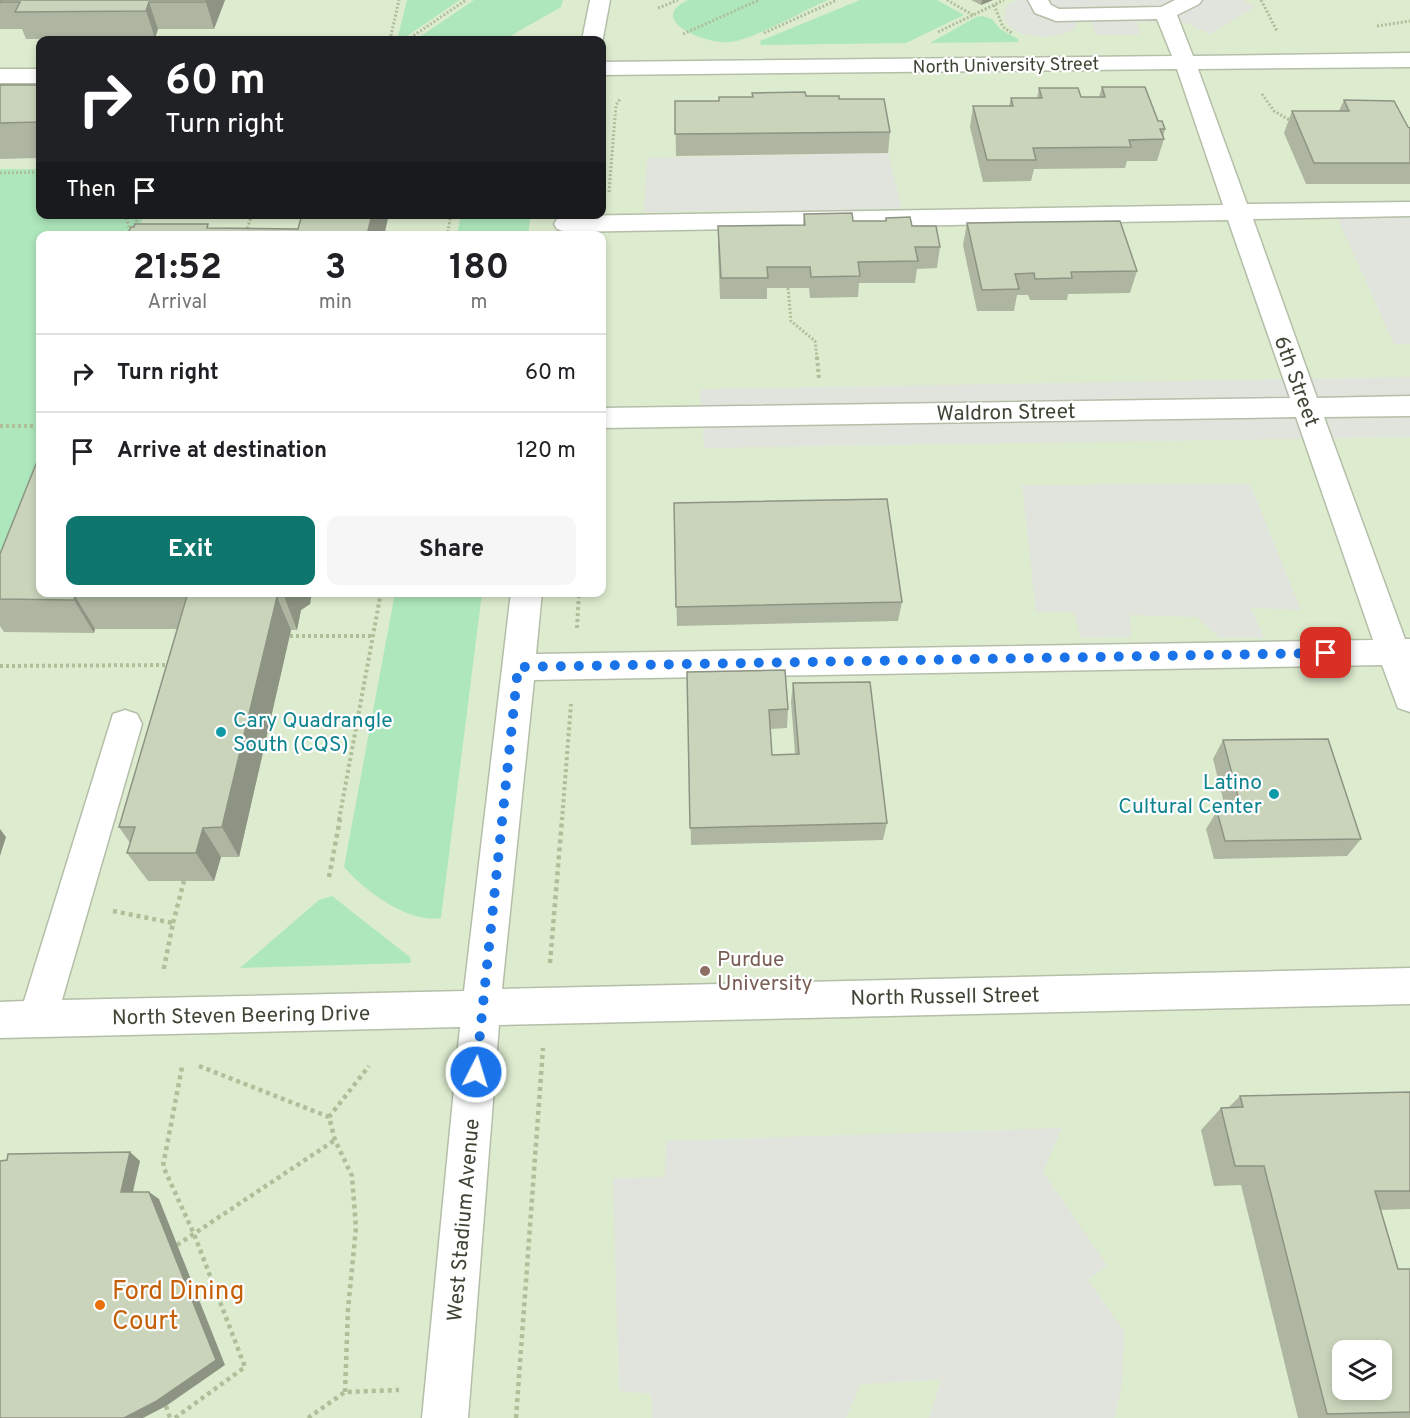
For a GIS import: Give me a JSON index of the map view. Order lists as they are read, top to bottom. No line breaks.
{"streets":{"street":["North University Street","6th Street","Waldron Street","North Russell Street","North Steven Beering Drive","West Stadium Avenue"]},"crossings":[["North University Street","6th Street"],["6th Street","Waldron Street"],["North Russell Street","North Steven Beering Drive"],["North Russell Street","West Stadium Avenue"],["North Steven Beering Drive","West Stadium Avenue"]],"places":["Cary Quadrangle South (CQS)","Latino Cultural Center","Purdue University","Ford Dining Court"],"page":{"turn":["60 m","Turn right"],"then":"Then","eta":["21:52","Arrival","3","min","180","m"],"list":[{"name":"Turn right","value":"60 m"},{"name":"Arrive at destination","value":"120 m"}],"buttons":["Exit","Share"]}}
